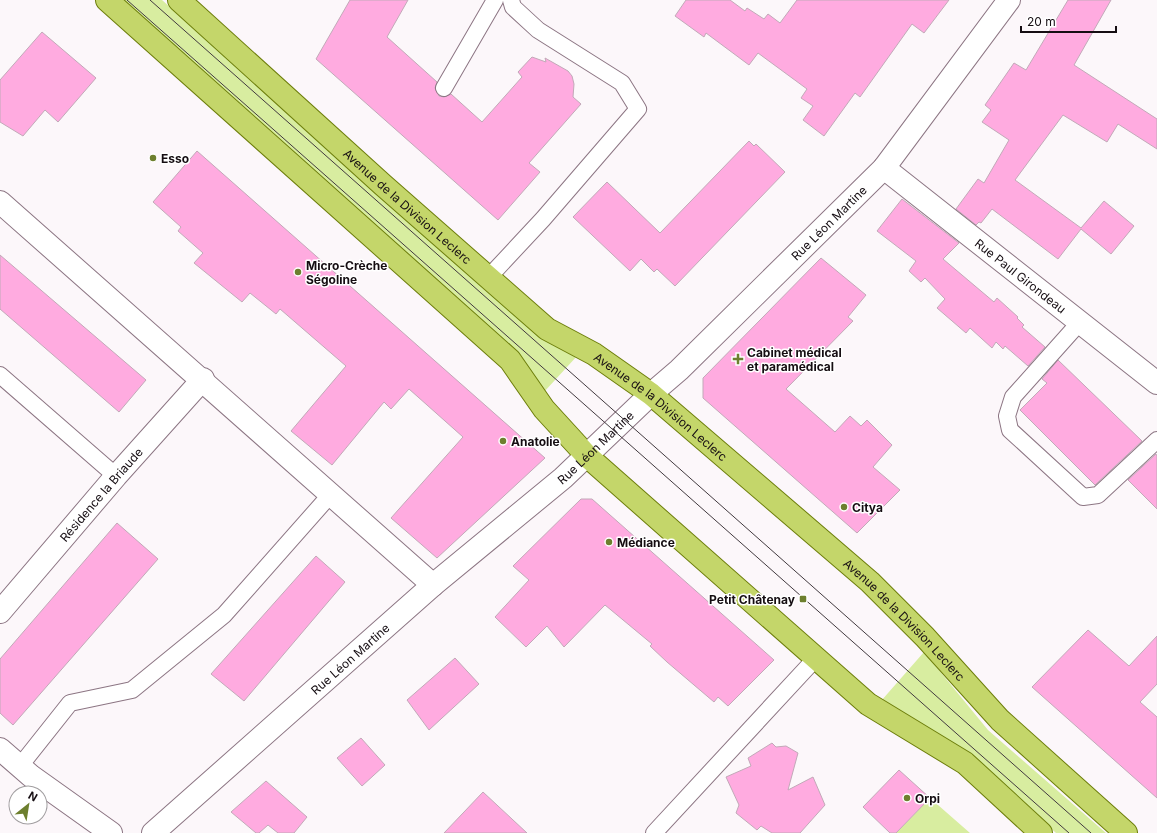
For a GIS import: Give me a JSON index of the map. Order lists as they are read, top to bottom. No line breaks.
{"streets":{"main road":["Avenue de la Division Leclerc"],"street":["Rue Léon Martine","Rue Paul Girondeau","Résidence la Briaude"]},"crossings":[["Avenue de la Division Leclerc","Rue Léon Martine"],["Rue Léon Martine","Rue Paul Girondeau"]],"places":{"other":["Esso","Micro-Crèche Ségoline","Anatolie","Citya","Médiance","Orpi"],"health":["Cabinet médical et paramédical"],"transit":["Petit Châtenay"]},"scale_bar":"20 m","north":"top right"}
